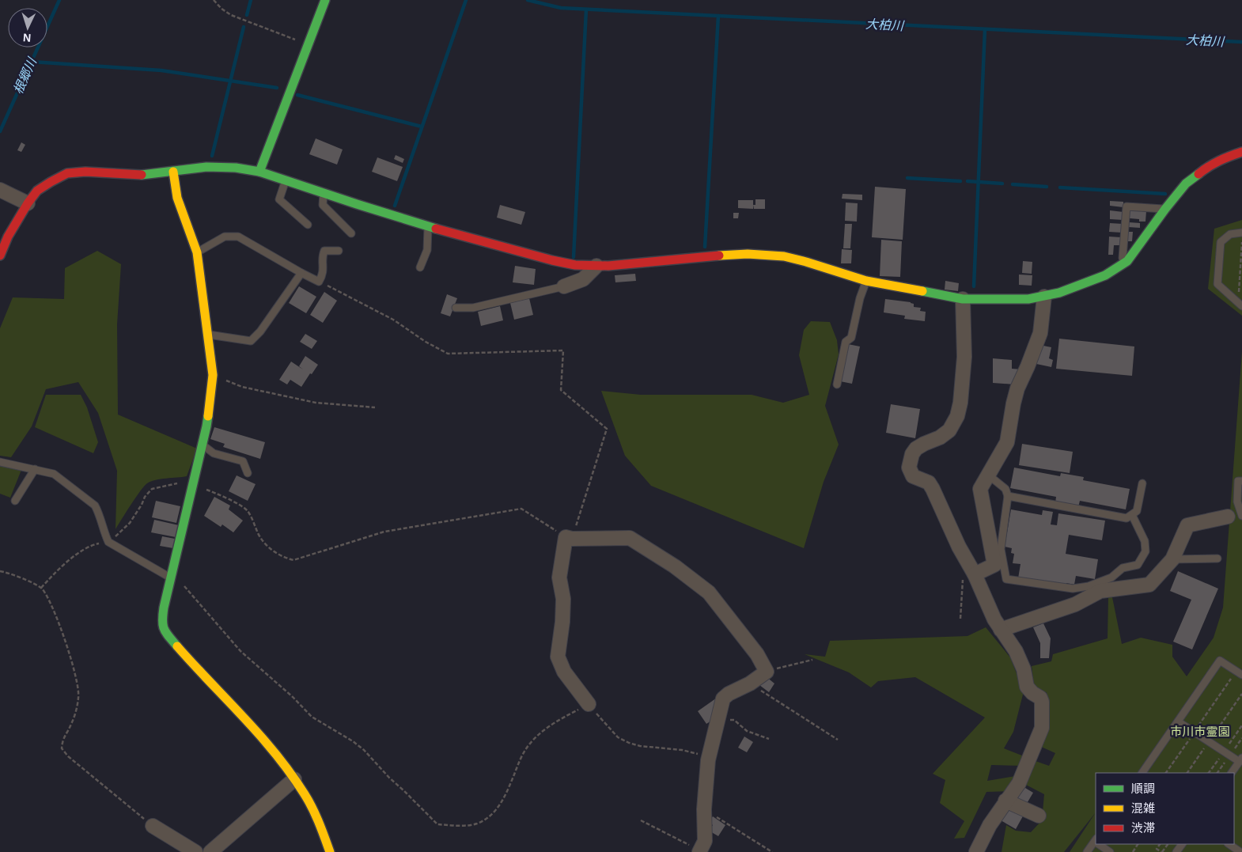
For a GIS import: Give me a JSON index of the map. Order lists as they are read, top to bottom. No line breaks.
{"water":["大柏川","根郷川"],"parks":["市川市霊園"],"legend":["順調","混雑","渋滞"],"north":"bottom"}
